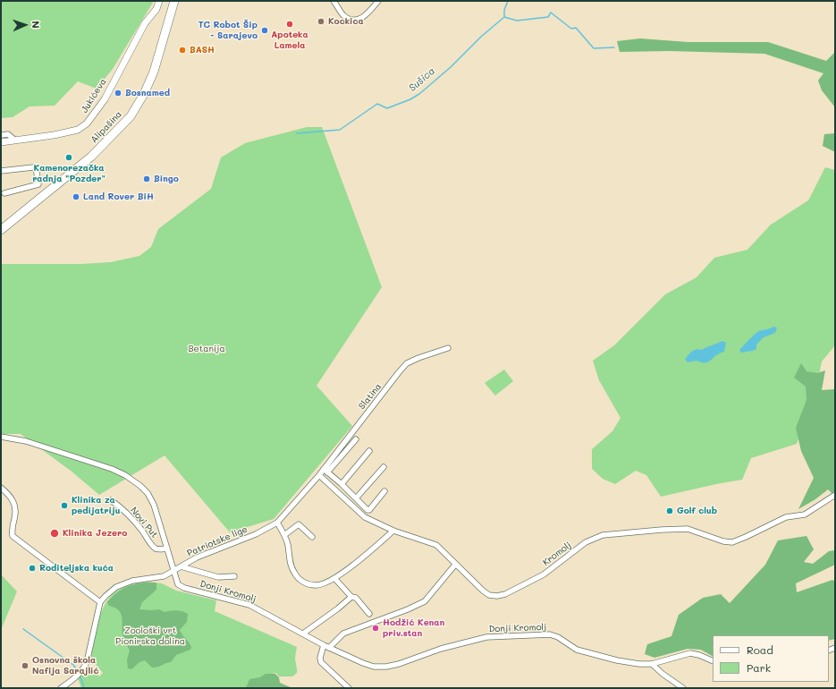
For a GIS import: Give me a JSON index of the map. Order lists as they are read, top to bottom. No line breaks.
{"streets":{"main road":["Alipašina"],"street":["Jukićeva","Slatina","Novi Put","Patriotske lige","Kromolj","Donji Kromolj"]},"crossings":[["Slatina","Patriotske lige"],["Slatina","Kromolj"],["Novi Put","Donji Kromolj"],["Patriotske lige","Kromolj"],["Patriotske lige","Donji Kromolj"]],"water":["Sušica"],"parks":["Betanija","Zoološki vrt Pionirska dolina"],"places":["Kockica","Apoteka Lamela","TC Robot Šip - Sarajevo","BASH","Bosnamed","Kamenorezačka radnja \"Pozder\"","Bingo","Land Rover BiH","Klinika za pedijatriju","Golf club","Klinika Jezero","Roditeljska kuća","Hodžić Kenan priv.stan","Osnovna škola Nafija Sarajlić"],"legend":["Road","Park"],"north":"right"}
